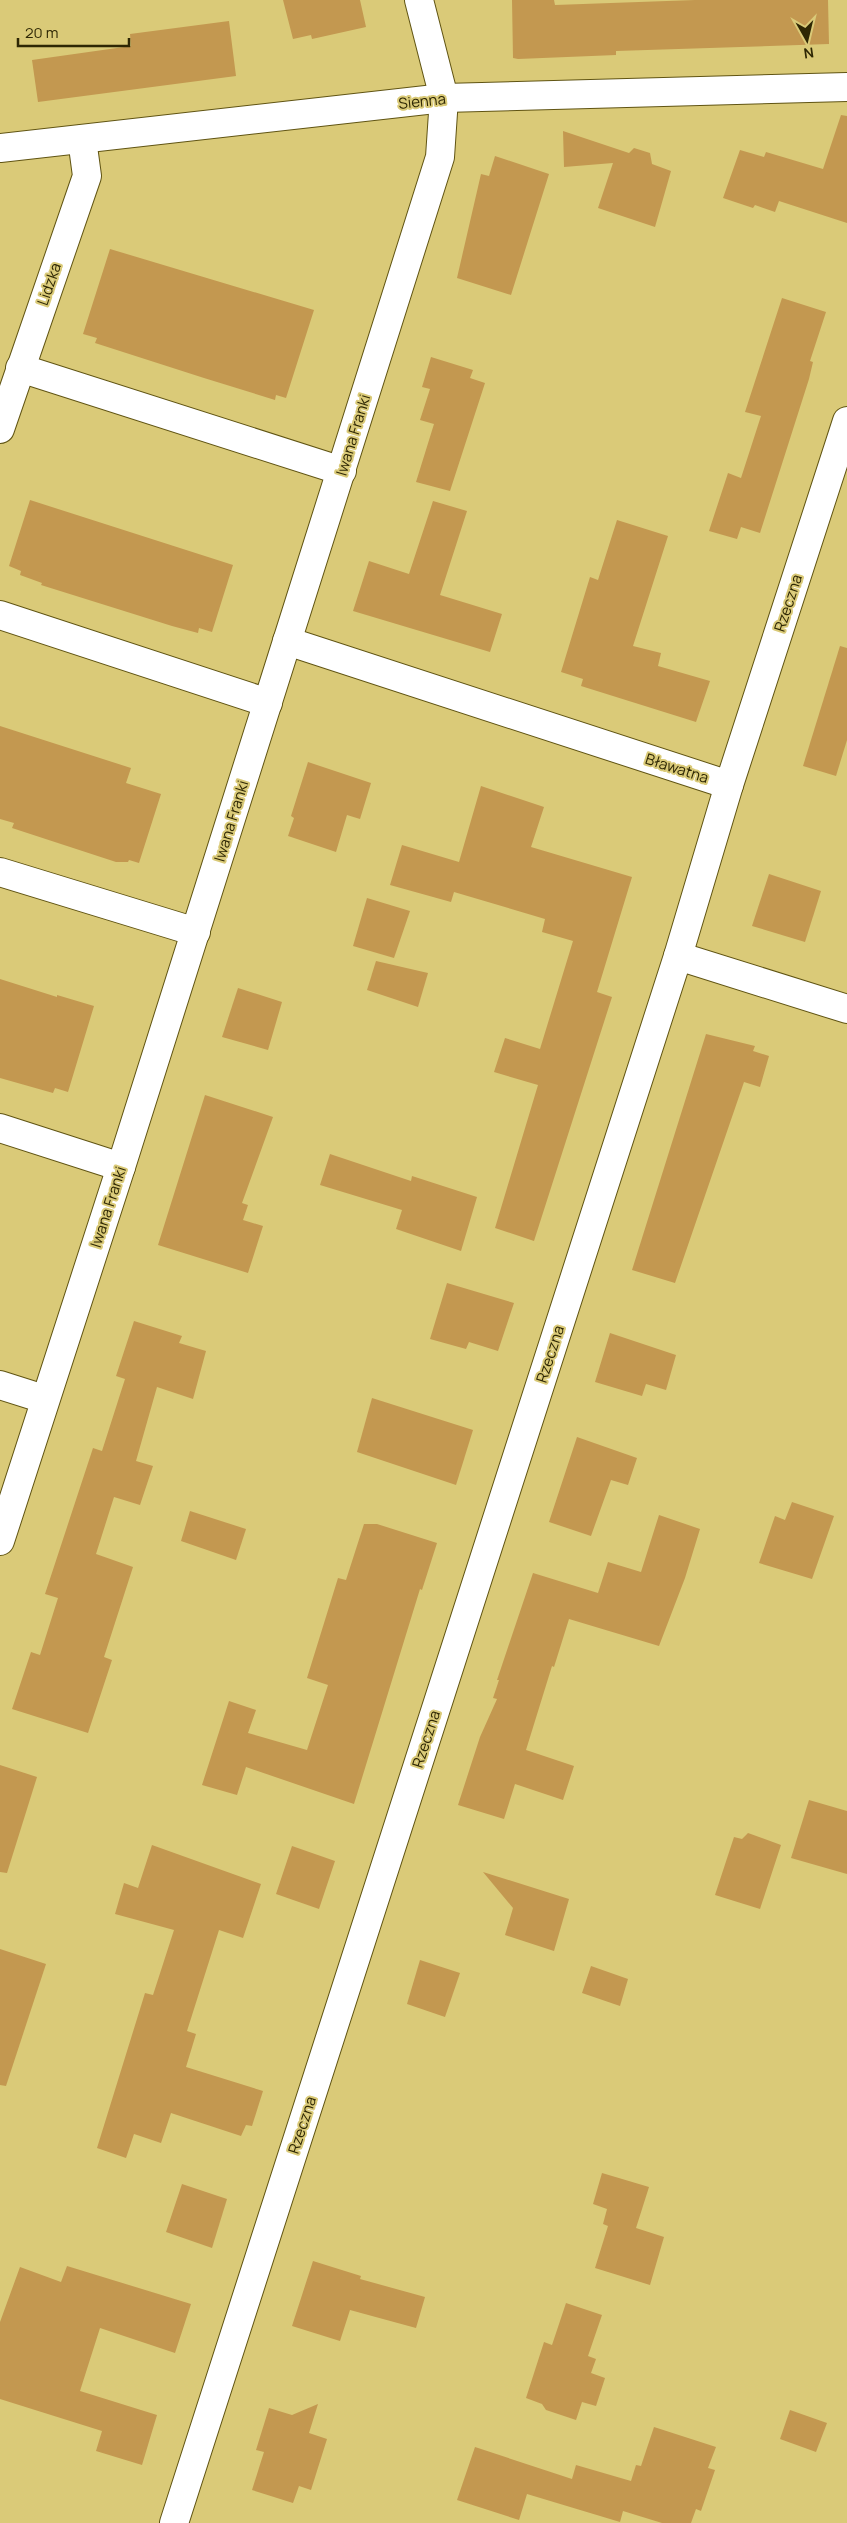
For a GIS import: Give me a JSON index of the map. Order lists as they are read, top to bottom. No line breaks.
{"streets":{"street":["Sienna","Lidzka","Iwana Franki","Rzeczna","Bławatna"]},"crossings":[["Sienna","Lidzka"],["Sienna","Iwana Franki"],["Iwana Franki","Bławatna"],["Rzeczna","Bławatna"]],"scale_bar":"20 m","north":"bottom"}
